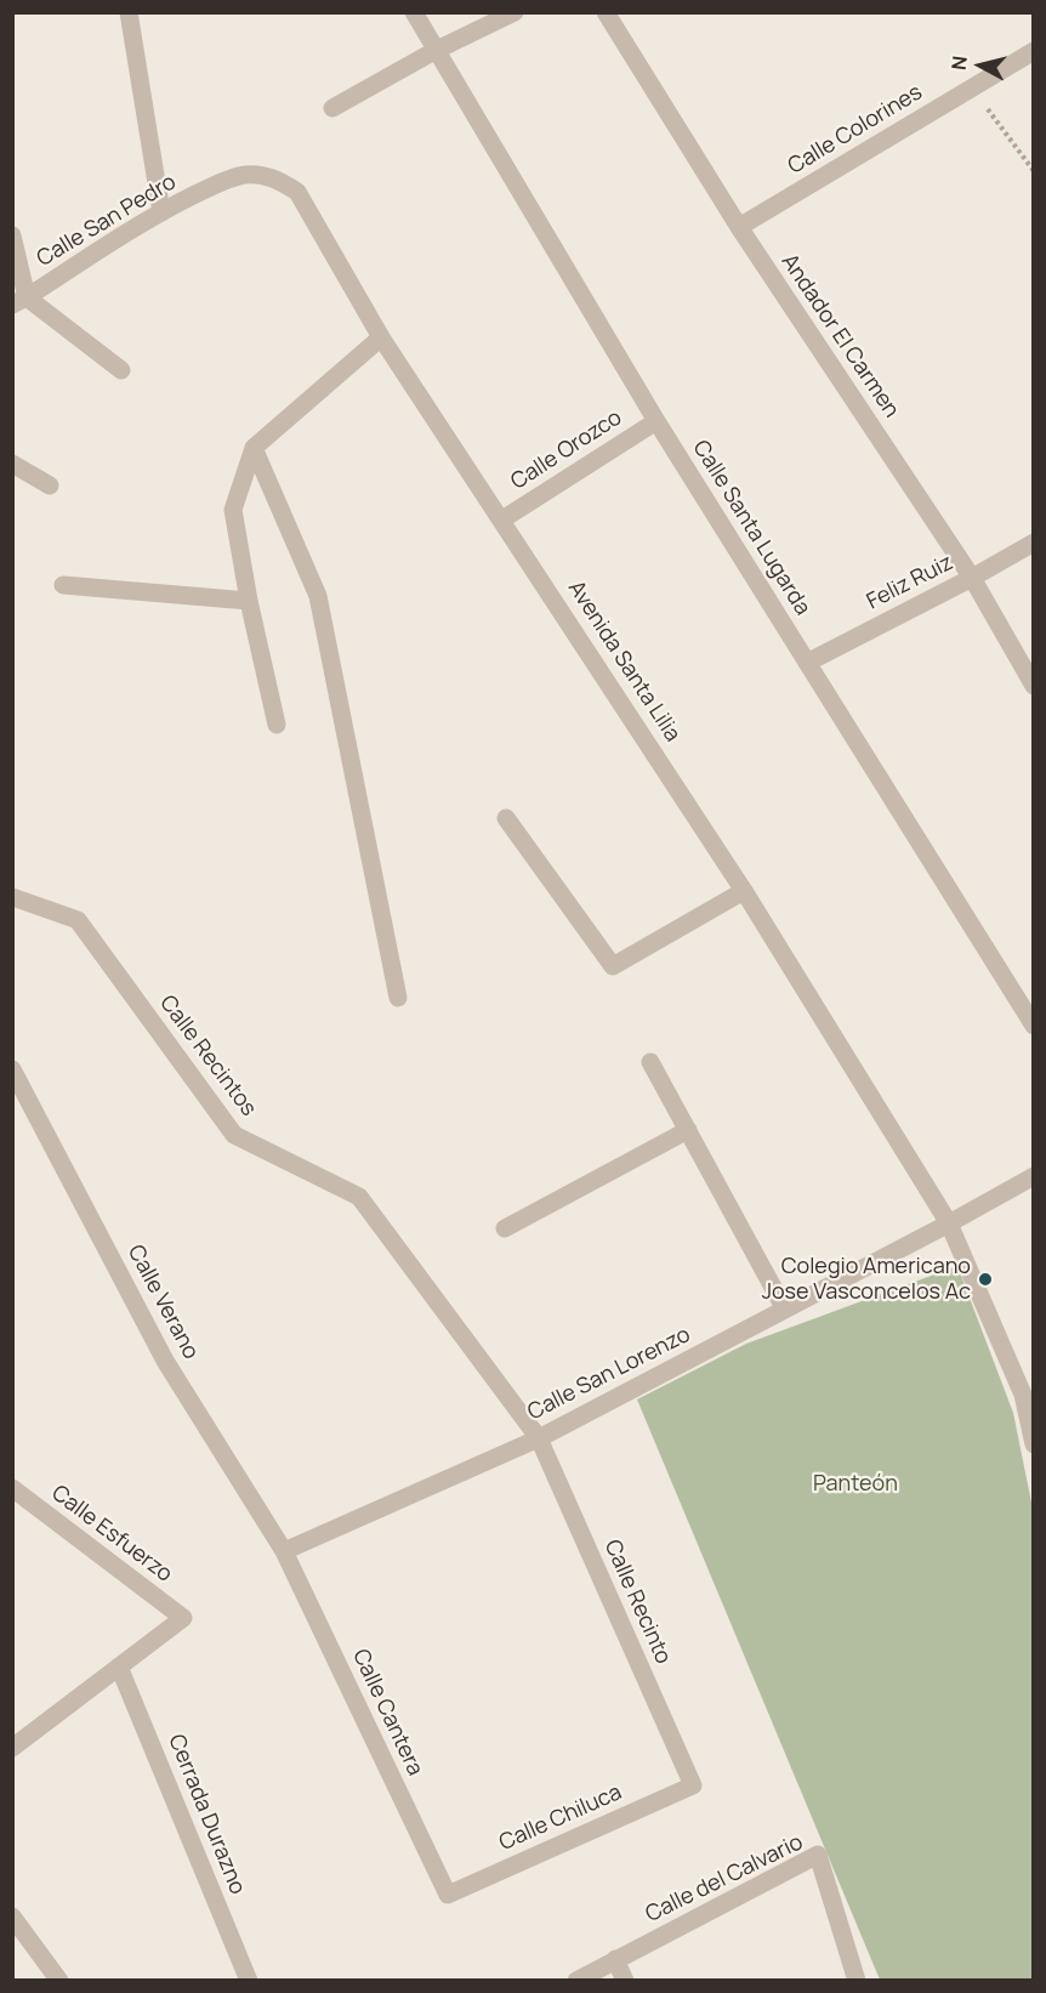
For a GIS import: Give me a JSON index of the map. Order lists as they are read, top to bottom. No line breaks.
{"streets":{"street":["Calle Colorines","Calle San Pedro","Andador El Carmen","Calle Orozco","Calle Santa Lugarda","Feliz Ruiz","Avenida Santa Lilia","Calle Recintos","Calle Verano","Calle San Lorenzo","Calle Esfuerzo","Calle Recinto","Calle Cantera","Cerrada Durazno","Calle Chiluca","Calle del Calvario"]},"crossings":[["Calle Colorines","Andador El Carmen"],["Calle San Pedro","Avenida Santa Lilia"],["Andador El Carmen","Feliz Ruiz"],["Calle Orozco","Calle Santa Lugarda"],["Calle Orozco","Avenida Santa Lilia"],["Calle Santa Lugarda","Feliz Ruiz"],["Avenida Santa Lilia","Calle San Lorenzo"],["Calle Recintos","Calle San Lorenzo"],["Calle Recintos","Calle Recinto"],["Calle Verano","Calle San Lorenzo"],["Calle Verano","Calle Cantera"],["Calle San Lorenzo","Calle Recinto"],["Calle San Lorenzo","Calle Cantera"],["Calle Esfuerzo","Cerrada Durazno"],["Calle Recinto","Calle Chiluca"],["Calle Cantera","Calle Chiluca"]],"parks":["Panteón"],"places":["Colegio Americano Jose Vasconcelos Ac"],"north":"left"}
